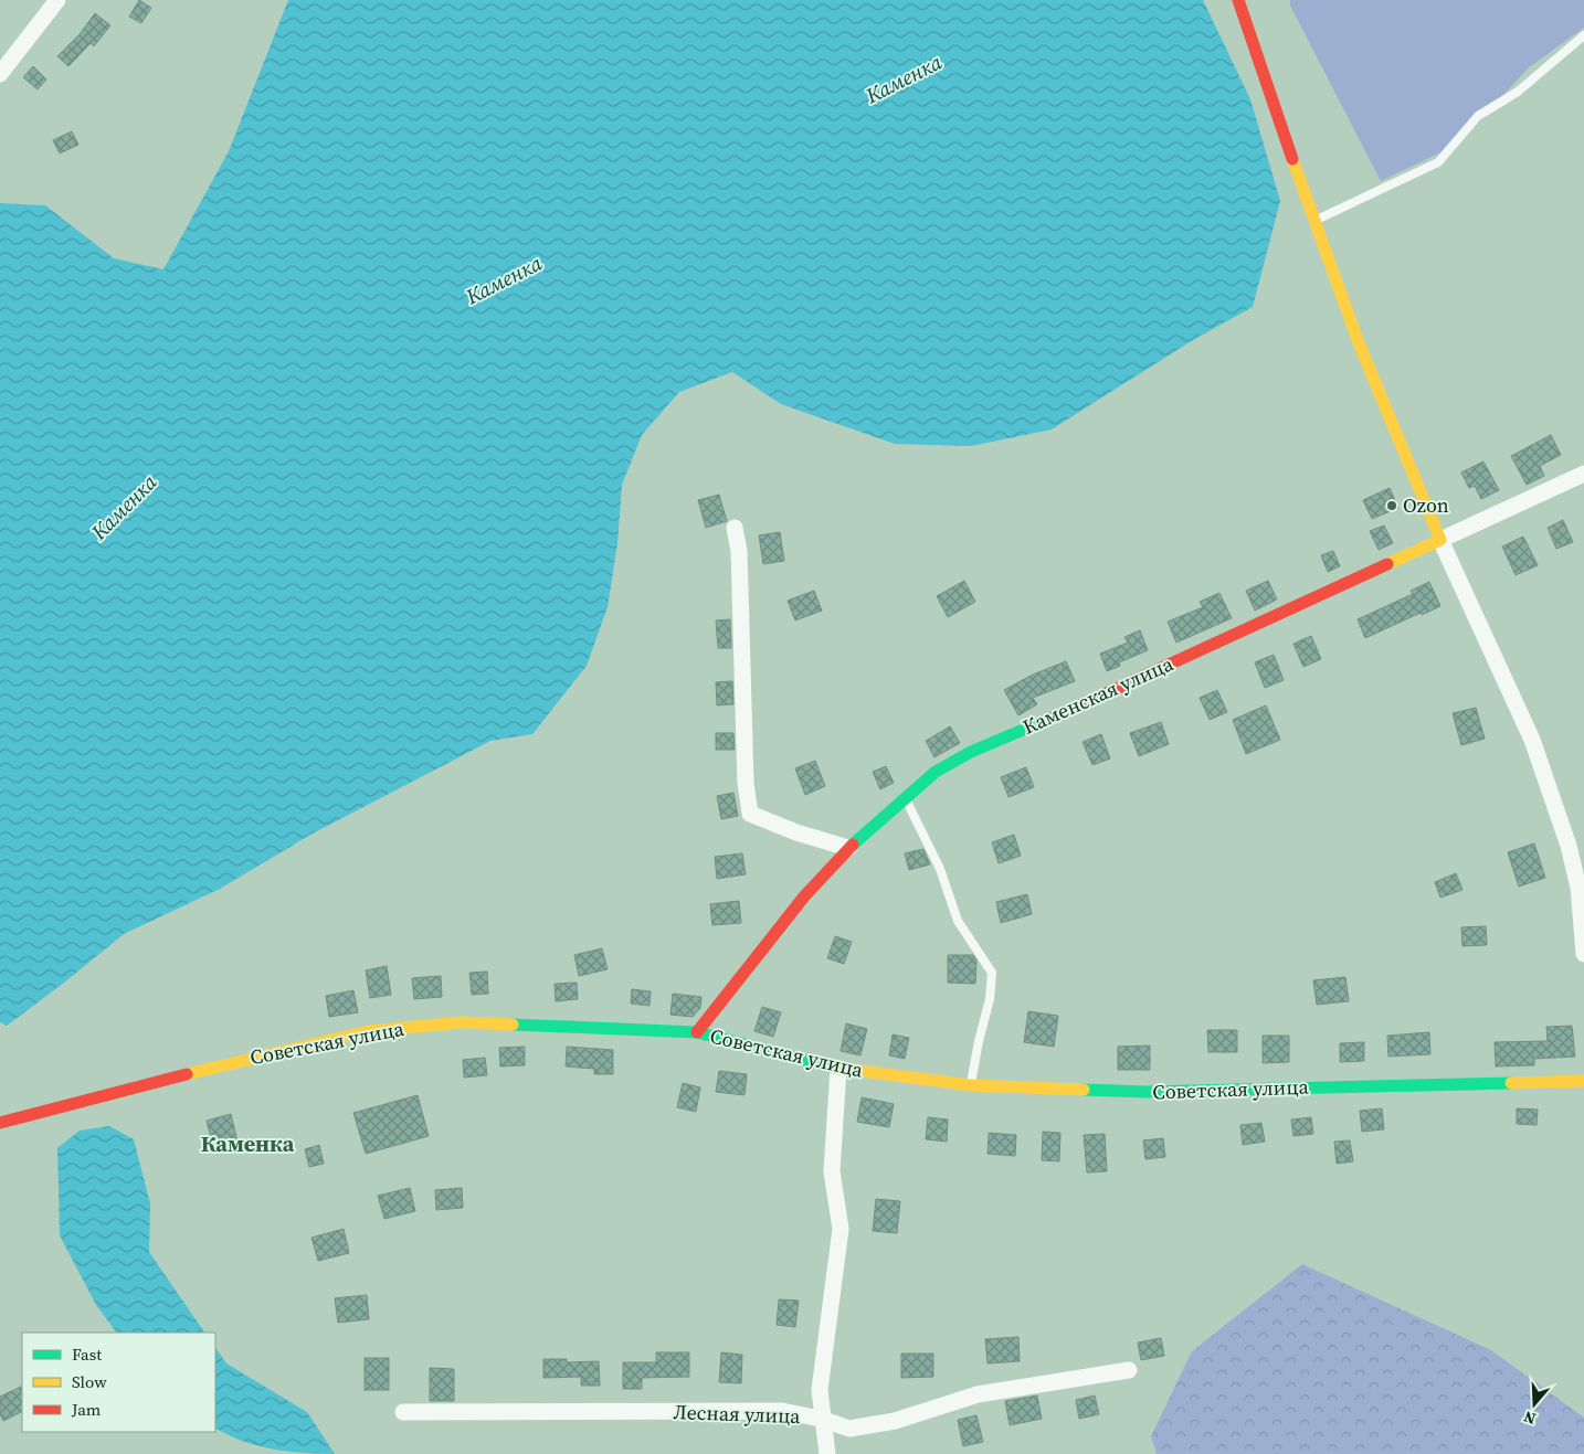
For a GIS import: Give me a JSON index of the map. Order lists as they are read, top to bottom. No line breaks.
{"streets":{"street":["Каменская улица","Советская улица","Лесная улица"]},"crossings":[["Каменская улица","Советская улица"]],"districts":["Каменка"],"water":["Каменка"],"places":["Ozon"],"legend":["Fast","Slow","Jam"],"north":"bottom"}
